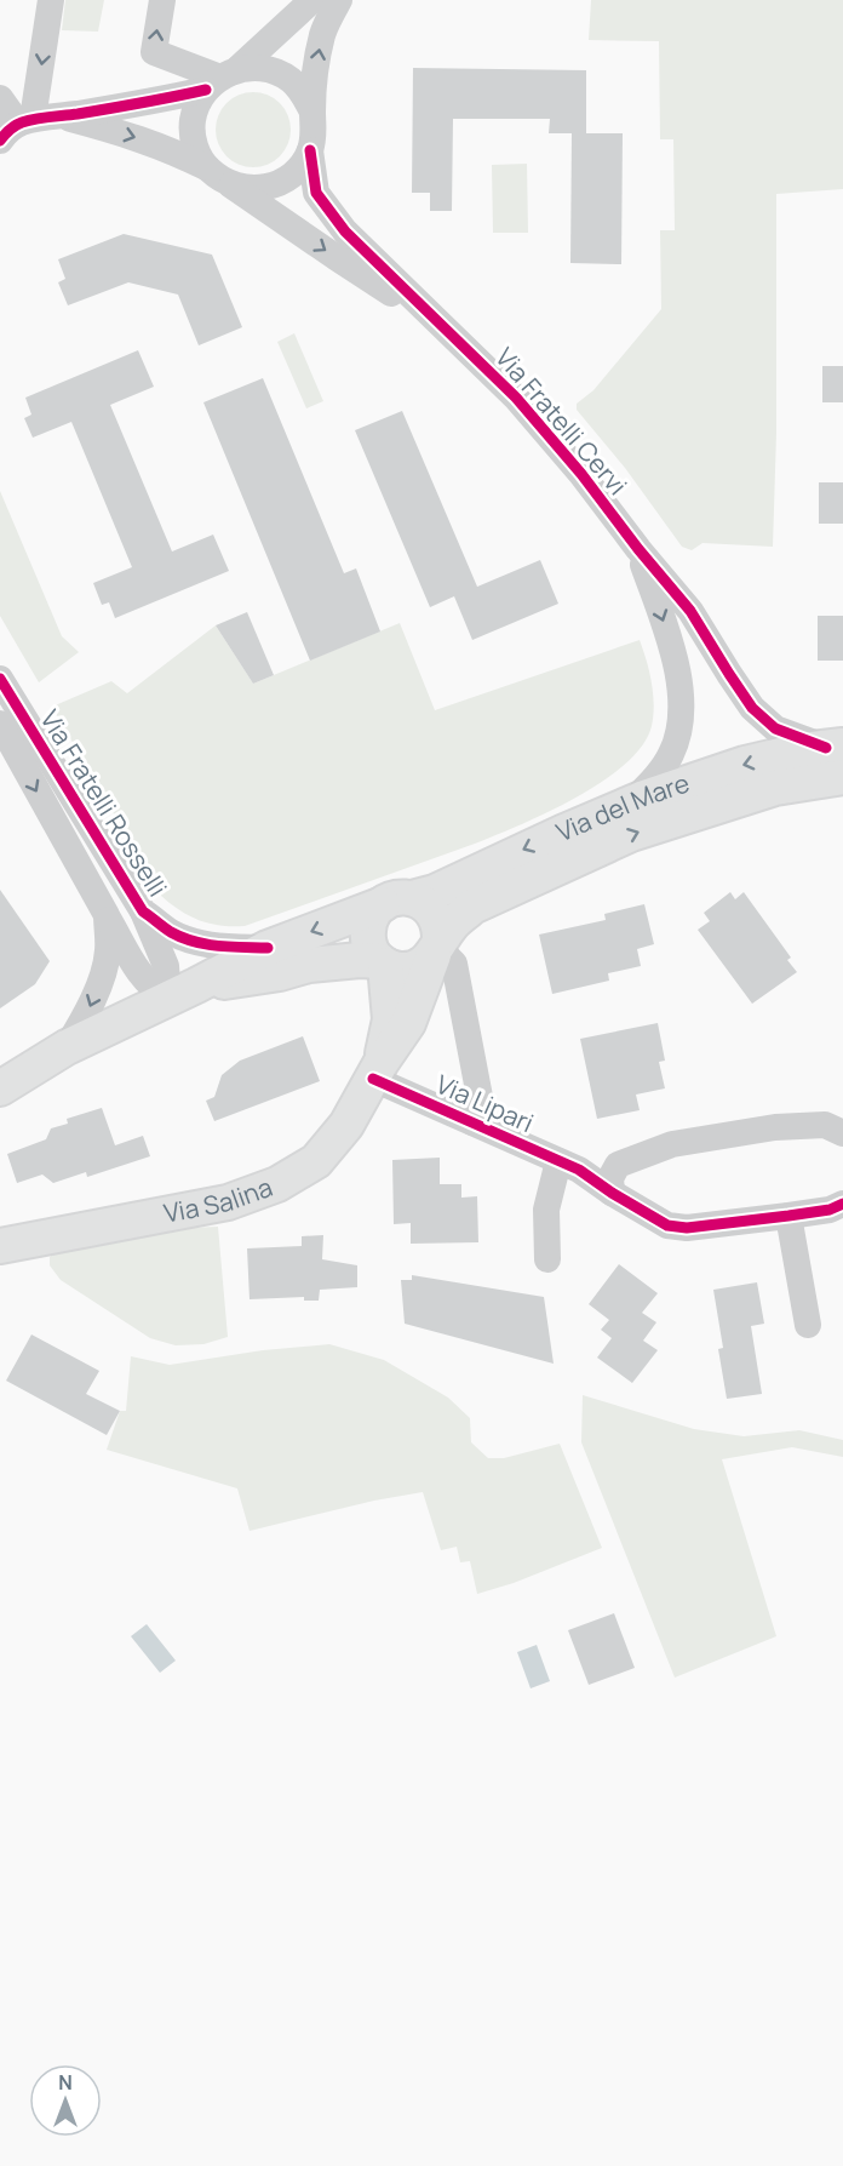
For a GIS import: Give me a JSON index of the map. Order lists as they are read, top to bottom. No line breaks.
{"streets":{"main road":["Via del Mare","Via Salina"],"street":["Via Fratelli Cervi","Via Fratelli Rosselli","Via Lipari"]},"crossings":[["Via Fratelli Cervi","Via del Mare"],["Via Fratelli Rosselli","Via del Mare"],["Via Lipari","Via Salina"]],"north":"top"}
